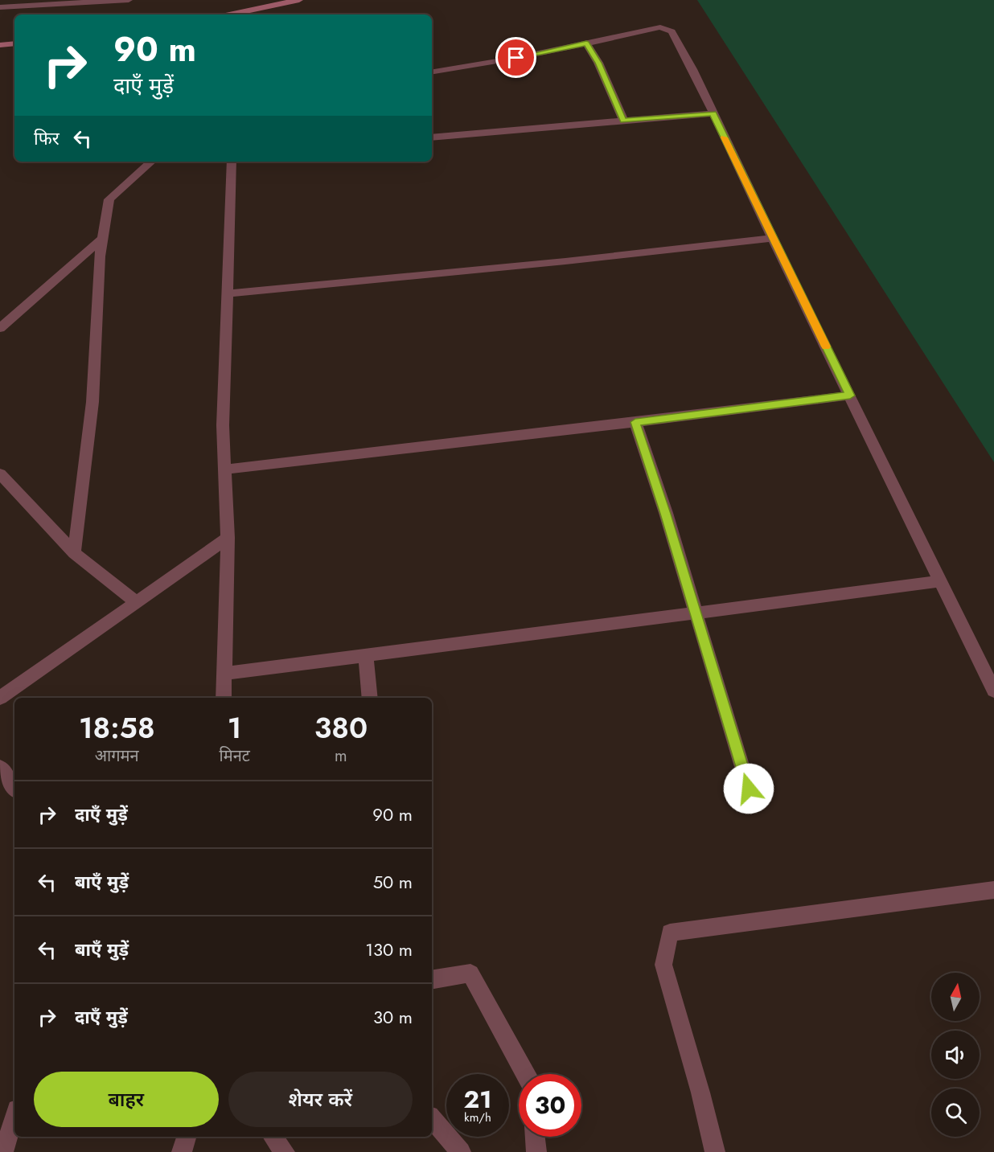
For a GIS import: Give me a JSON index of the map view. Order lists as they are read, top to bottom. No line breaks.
{"north":"top","page":{"turn":["90 m","दाएँ मुड़ें"],"then":"फिर","eta":["18:58","आगमन","1","मिनट","380","m"],"list":[{"name":"दाएँ मुड़ें","value":"90 m"},{"name":"बाएँ मुड़ें","value":"50 m"},{"name":"बाएँ मुड़ें","value":"130 m"},{"name":"दाएँ मुड़ें","value":"30 m"}],"buttons":["बाहर","शेयर करें"],"speed":"21 km/h","limit":"30"}}
